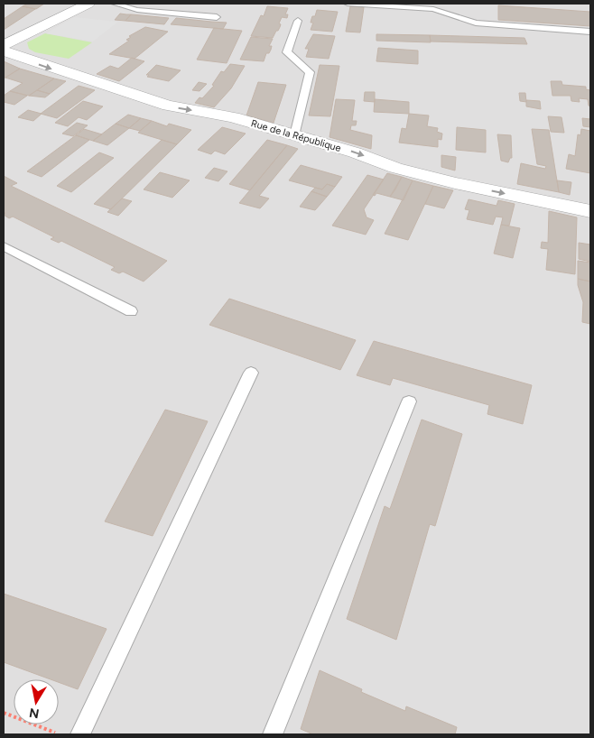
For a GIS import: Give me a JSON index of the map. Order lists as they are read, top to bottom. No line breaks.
{"streets":{"street":["Rue de la République"]},"one_way":["Rue de la République"],"north":"bottom"}
